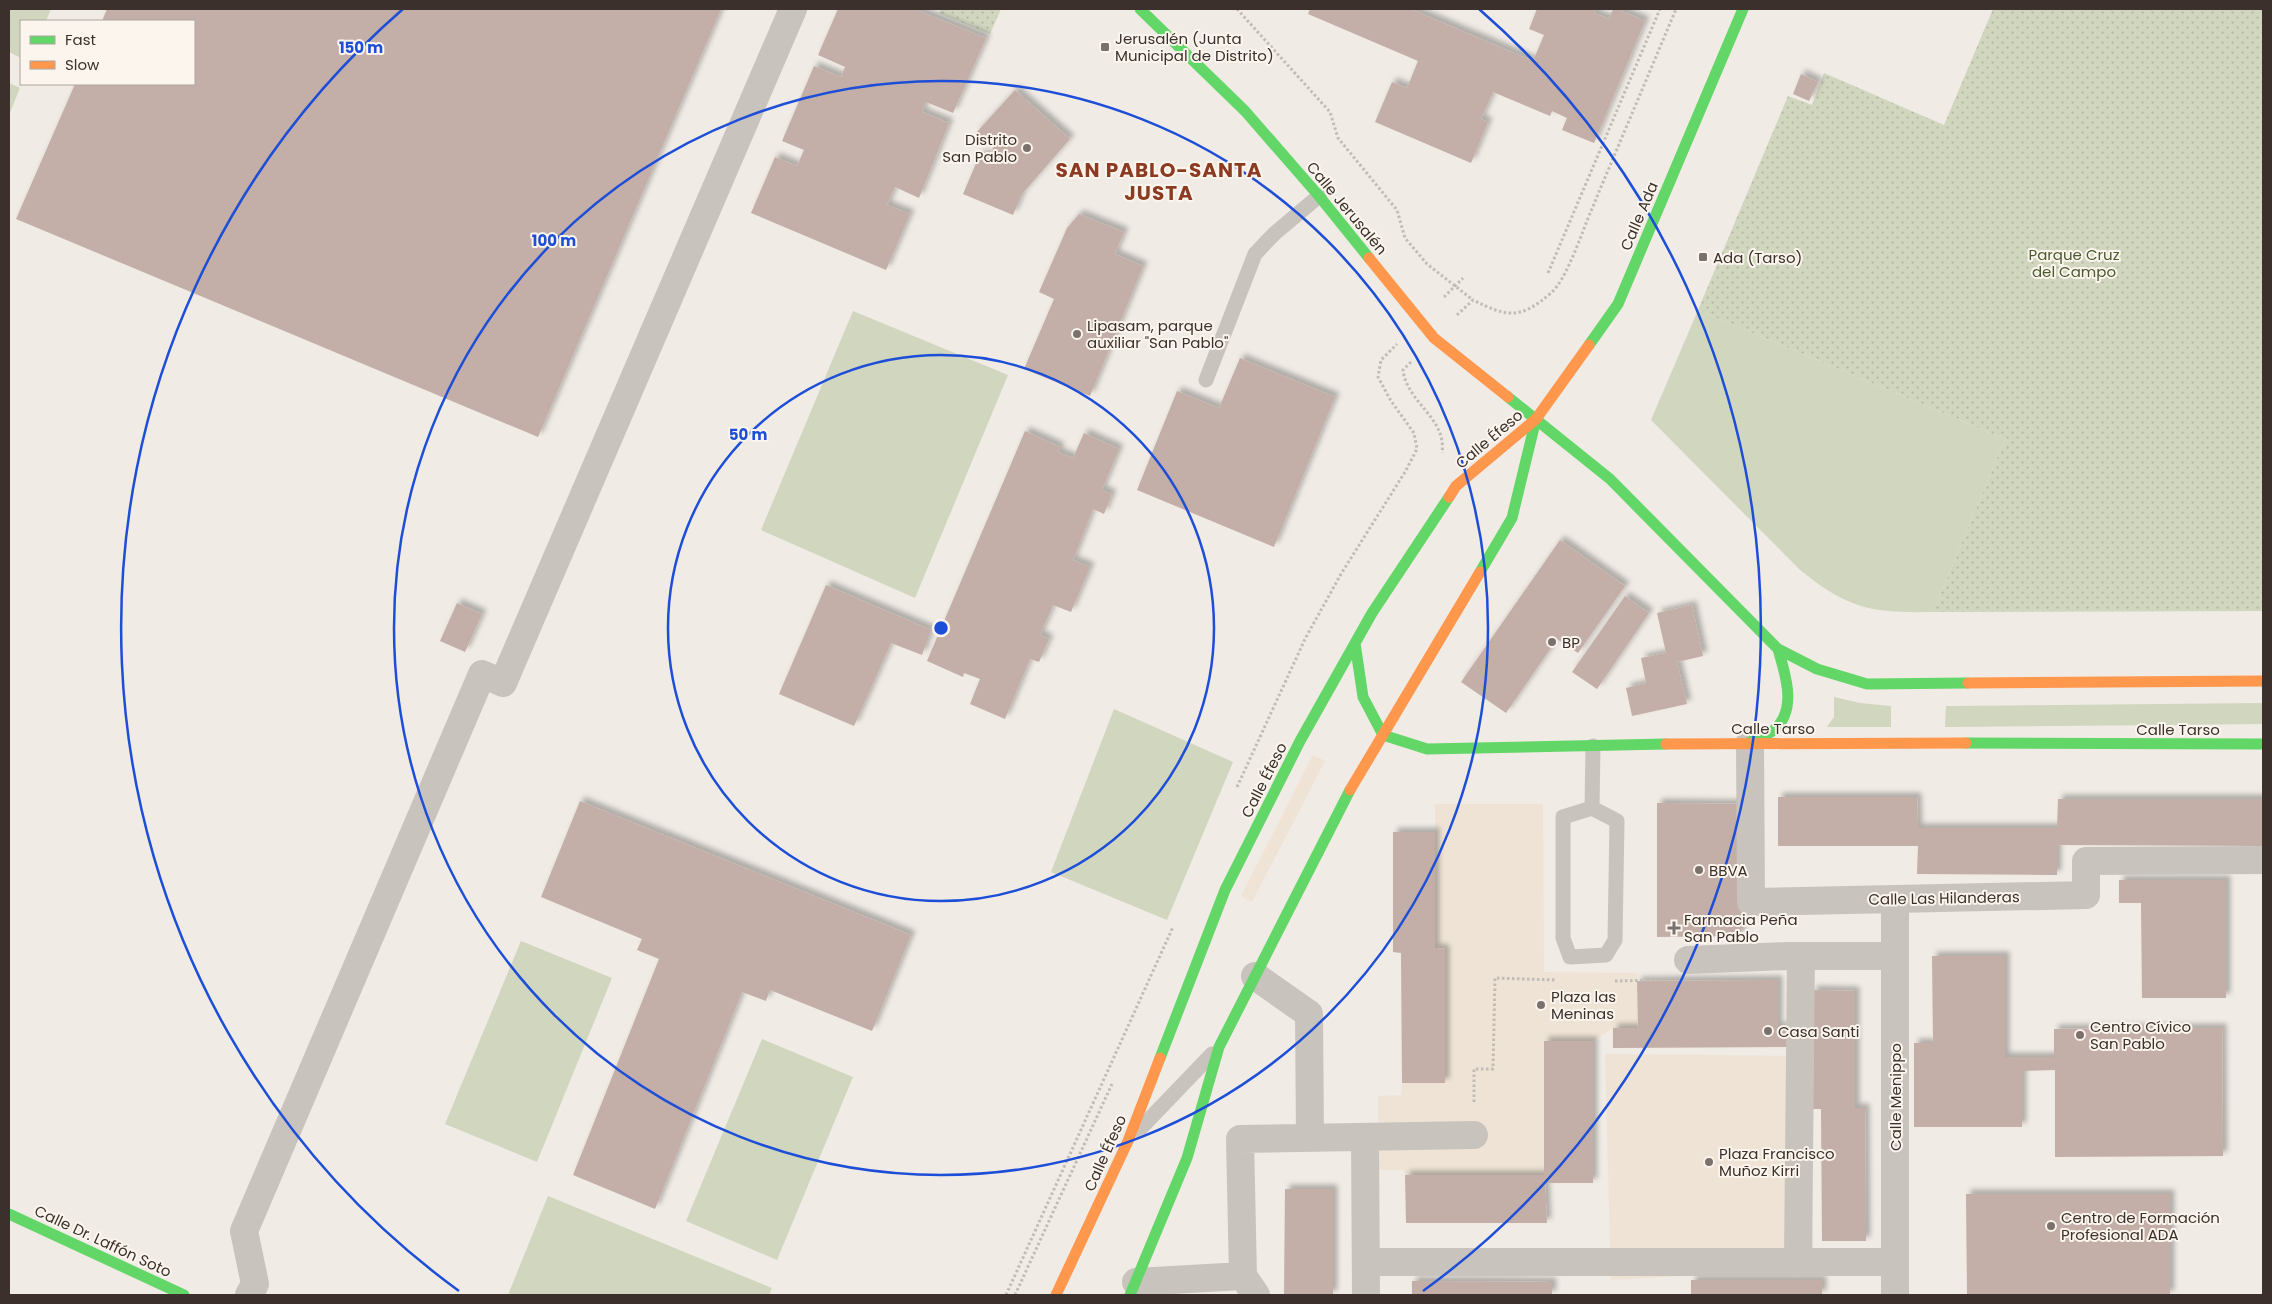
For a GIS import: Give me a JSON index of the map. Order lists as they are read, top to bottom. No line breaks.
{"streets":{"street":["Calle Jerusalén","Calle Ada","Calle Éfeso","Calle Tarso","Calle Las Hilanderas","Calle Menippo","Calle Dr. Laffón Soto"]},"crossings":[["Calle Jerusalén","Calle Ada"],["Calle Jerusalén","Calle Éfeso"],["Calle Ada","Calle Éfeso"],["Calle Éfeso","Calle Tarso"],["Calle Tarso","Calle Las Hilanderas"],["Calle Las Hilanderas","Calle Menippo"]],"districts":["SAN PABLO-SANTA JUSTA"],"parks":["Parque Cruz del Campo"],"places":{"transit":["Jerusalén (Junta Municipal de Distrito)","Ada (Tarso)"],"other":["Distrito San Pablo","Lipasam, parque auxiliar \"San Pablo\"","BP","BBVA","Plaza las Meninas","Casa Santi","Centro Cívico San Pablo","Plaza Francisco Muñoz Kirri","Centro de Formación Profesional ADA"],"health":["Farmacia Peña San Pablo"]},"legend":["Fast","Slow"],"rings":["150 m","100 m","50 m"]}
